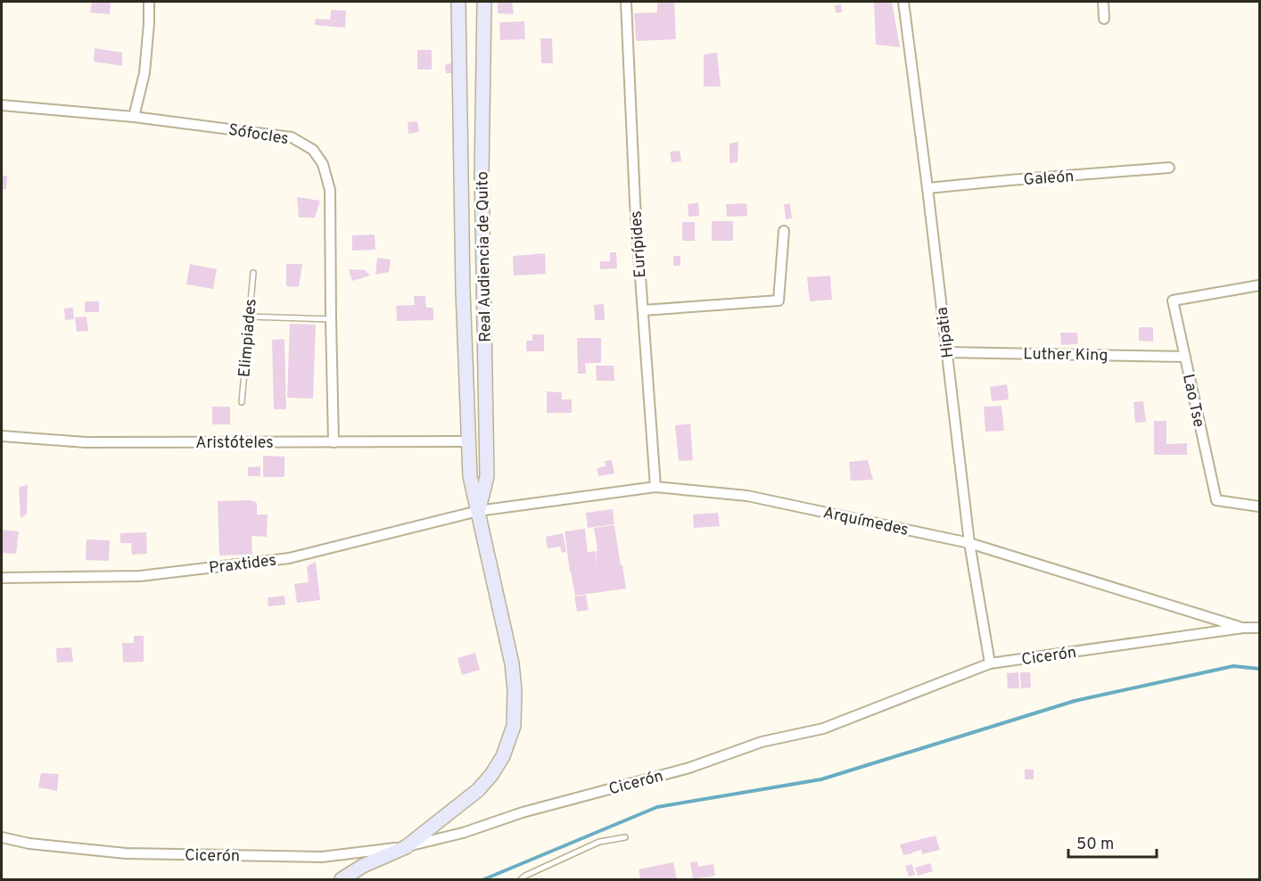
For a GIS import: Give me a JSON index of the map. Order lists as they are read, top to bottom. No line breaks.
{"streets":{"main road":["Real Audiencia de Quito"],"street":["Sófocles","Galeón","Eurípides","Hipatia","Luther King","Lao Tse","Aristóteles","Arquímedes","Praxtides","Cicerón"],"lane":["Elimpiades"]},"crossings":[["Sófocles","Aristóteles"],["Galeón","Hipatia"],["Eurípides","Arquímedes"],["Real Audiencia de Quito","Aristóteles"],["Real Audiencia de Quito","Arquímedes"],["Real Audiencia de Quito","Praxtides"],["Real Audiencia de Quito","Cicerón"],["Hipatia","Luther King"],["Hipatia","Arquímedes"],["Hipatia","Cicerón"],["Luther King","Lao Tse"],["Arquímedes","Praxtides"],["Arquímedes","Cicerón"]],"scale_bar":"50 m"}
